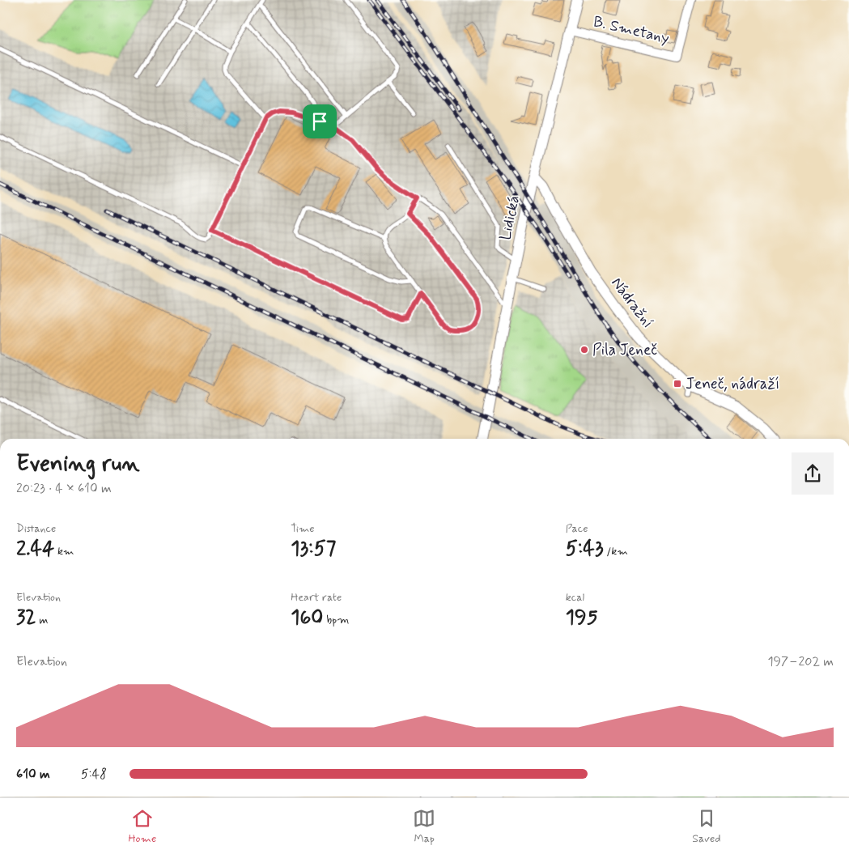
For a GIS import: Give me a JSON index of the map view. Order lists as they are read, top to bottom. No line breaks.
{"streets":{"street":["B. Smetany","Lidická","Nádražní"]},"crossings":[["B. Smetany","Lidická"],["Lidická","Nádražní"]],"places":{"other":["Pila Jeneč"],"transit":["Jeneč, nádraží"]},"page":{"heading":["Evening run","20:23 · 4 × 610 m"],"stats":[["Distance","2.44 km"],["Time","13:57"],["Pace","5:43 /km"],["Elevation","32 m"],["Heart rate","160 bpm"],["kcal","195"]],"chart":["Elevation","197–202 m"],"list":[{"name":"610 m","note":"5:48"}],"tabs":["Home","Map","Saved"]}}
